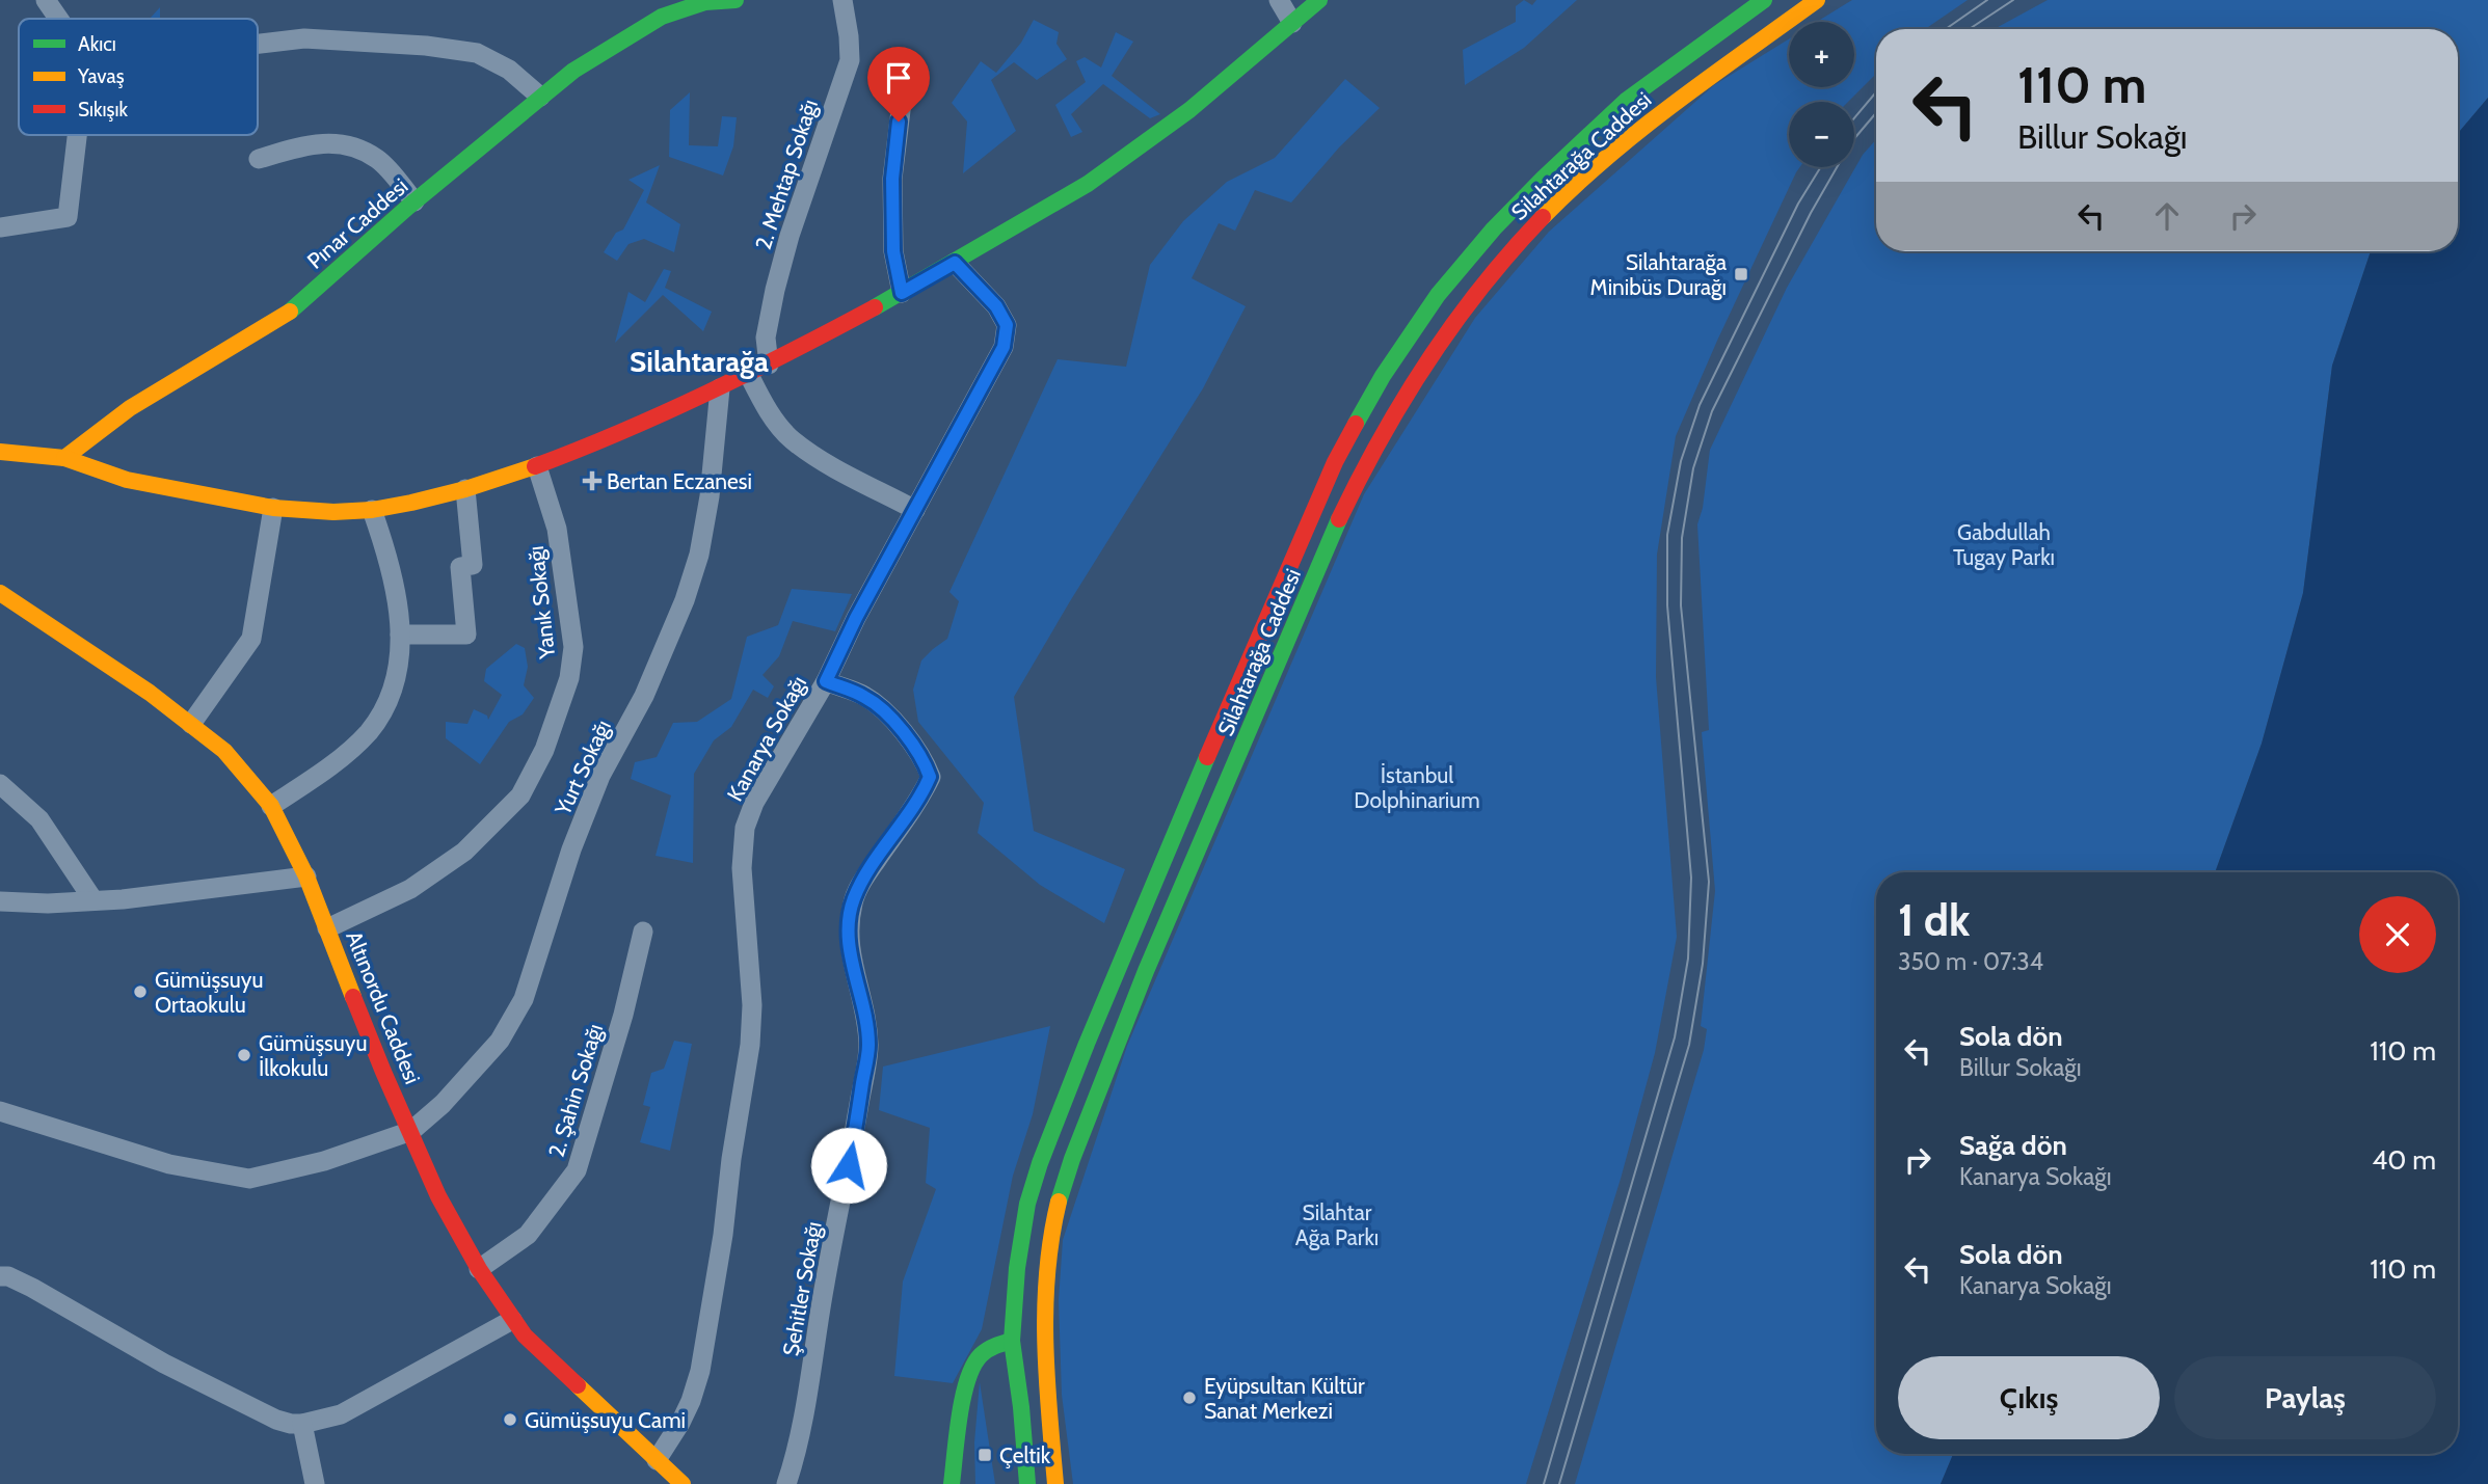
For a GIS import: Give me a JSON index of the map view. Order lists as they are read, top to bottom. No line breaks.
{"streets":{"main road":["Silahtarağa Caddesi","Pınar Caddesi","Altınordu Caddesi"],"street":["2. Mehtap Sokağı","Yanık Sokağı","Kanarya Sokağı","Yurt Sokağı","2. Şahin Sokağı","Şehitler Sokağı"]},"crossings":[["Yanık Sokağı","Altınordu Caddesi"],["Kanarya Sokağı","Altınordu Caddesi"],["Kanarya Sokağı","Şehitler Sokağı"],["Yurt Sokağı","Altınordu Caddesi"],["Altınordu Caddesi","2. Şahin Sokağı"]],"districts":["Silahtarağa"],"parks":["Gabdullah Tugay Parkı","İstanbul Dolphinarium","Silahtar Ağa Parkı"],"places":{"transit":["Silahtarağa Minibüs Durağı","Çeltik"],"health":["Bertan Eczanesi"],"other":["Gümüşsuyu Ortaokulu","Gümüşsuyu İlkokulu","Eyüpsultan Kültür Sanat Merkezi","Gümüşsuyu Cami"]},"legend":["Akıcı","Yavaş","Sıkışık"],"page":{"map_buttons":["+","−"],"turn":["110 m","Billur Sokağı"],"heading":["1 dk","350 m · 07:34"],"list":[{"name":"Sola dön","note":"Billur Sokağı","value":"110 m"},{"name":"Sağa dön","note":"Kanarya Sokağı","value":"40 m"},{"name":"Sola dön","note":"Kanarya Sokağı","value":"110 m"}],"buttons":["Çıkış","Paylaş"]}}
